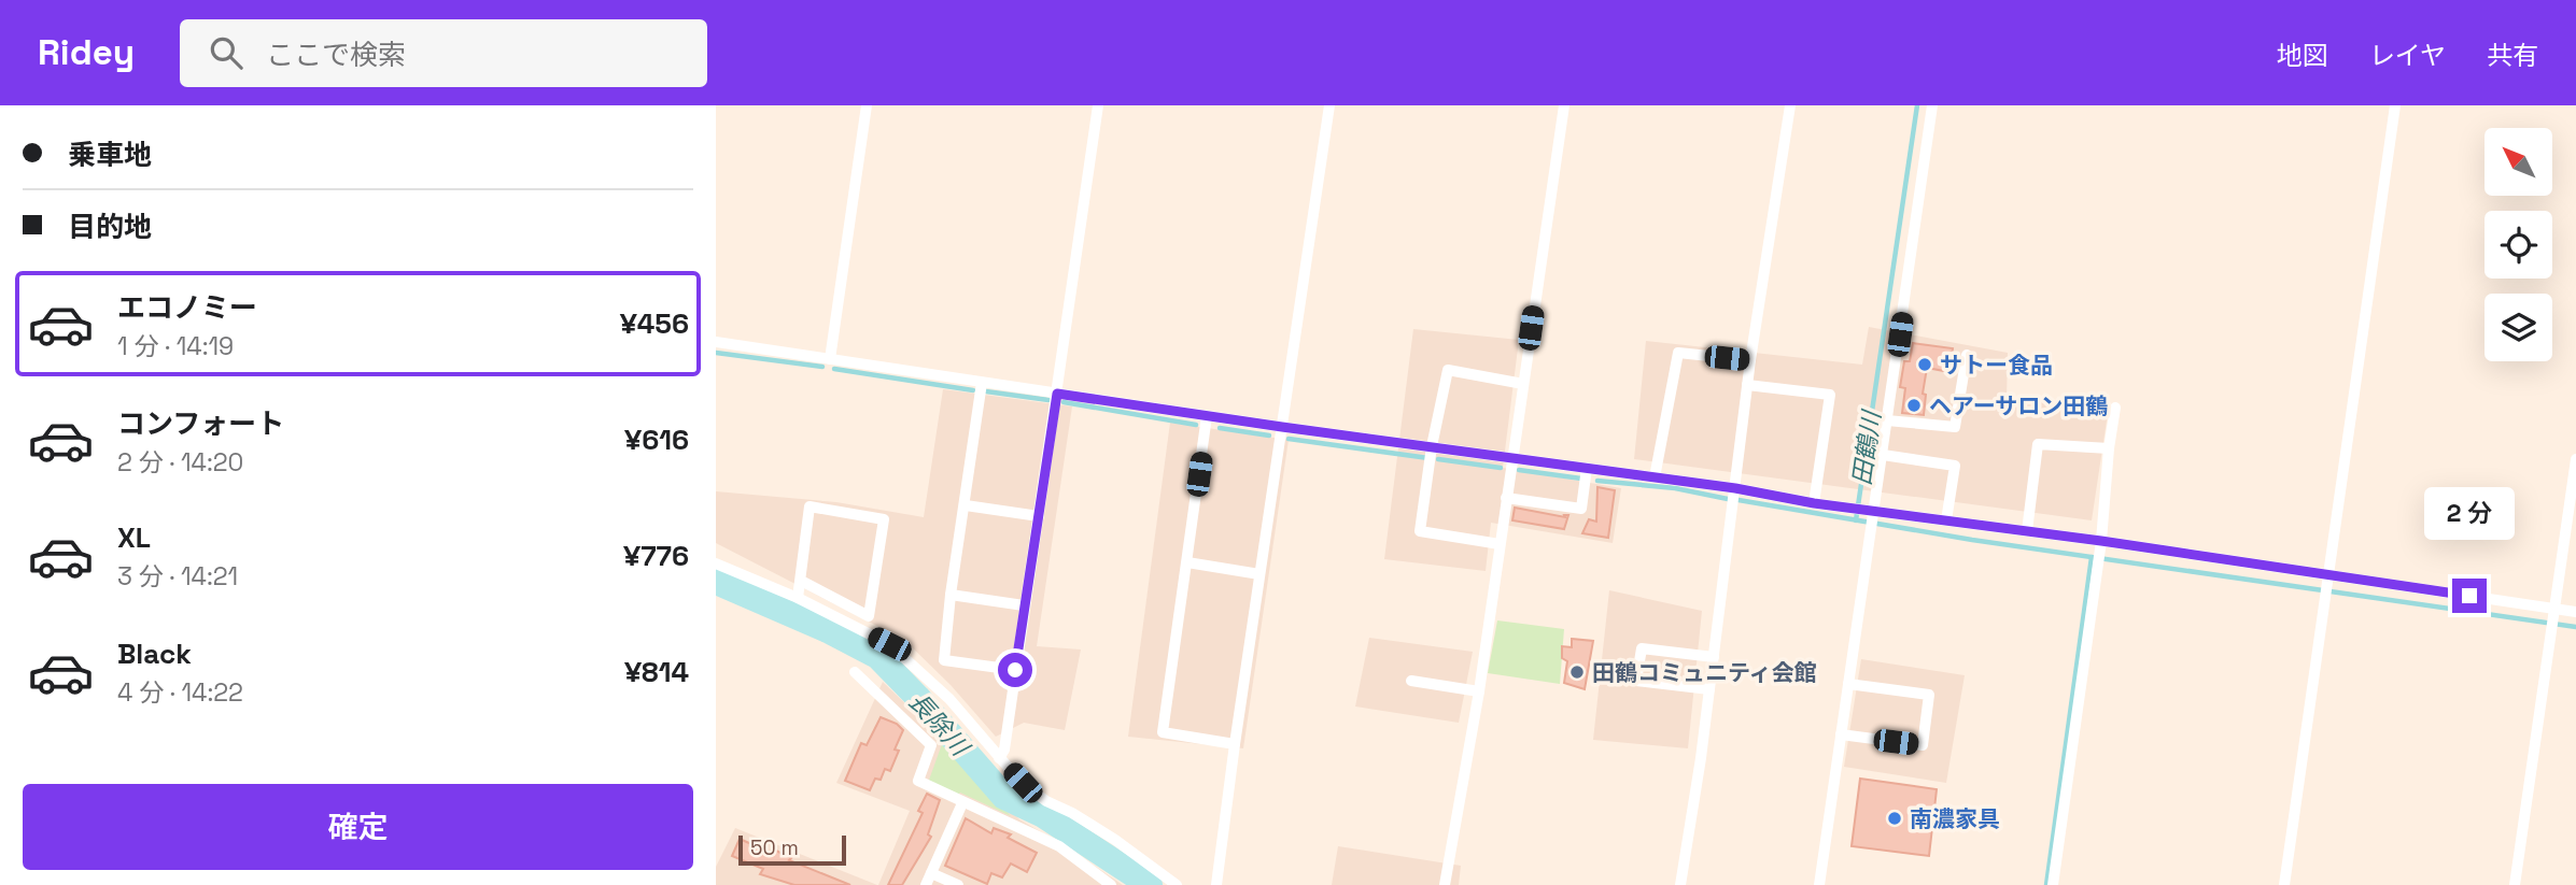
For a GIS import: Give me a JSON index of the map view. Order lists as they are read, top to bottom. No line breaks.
{"water":["田鶴川","長除川"],"places":["サトー食品","ヘアーサロン田鶴","田鶴コミュニティ会館","南濃家具"],"scale_bar":"50 m","north":"top left","page":{"header":"Ridey","search":"ここで検索","nav":["地図","レイヤ","共有"],"banner":["乗車地","目的地"],"list":[{"name":"エコノミー","note":"1 分 · 14:19","value":"¥456"},{"name":"コンフォート","note":"2 分 · 14:20","value":"¥616"},{"name":"XL","note":"3 分 · 14:21","value":"¥776"},{"name":"Black","note":"4 分 · 14:22","value":"¥814"}],"bubble":"2 分","buttons":"確定","scale":"50 m"}}
